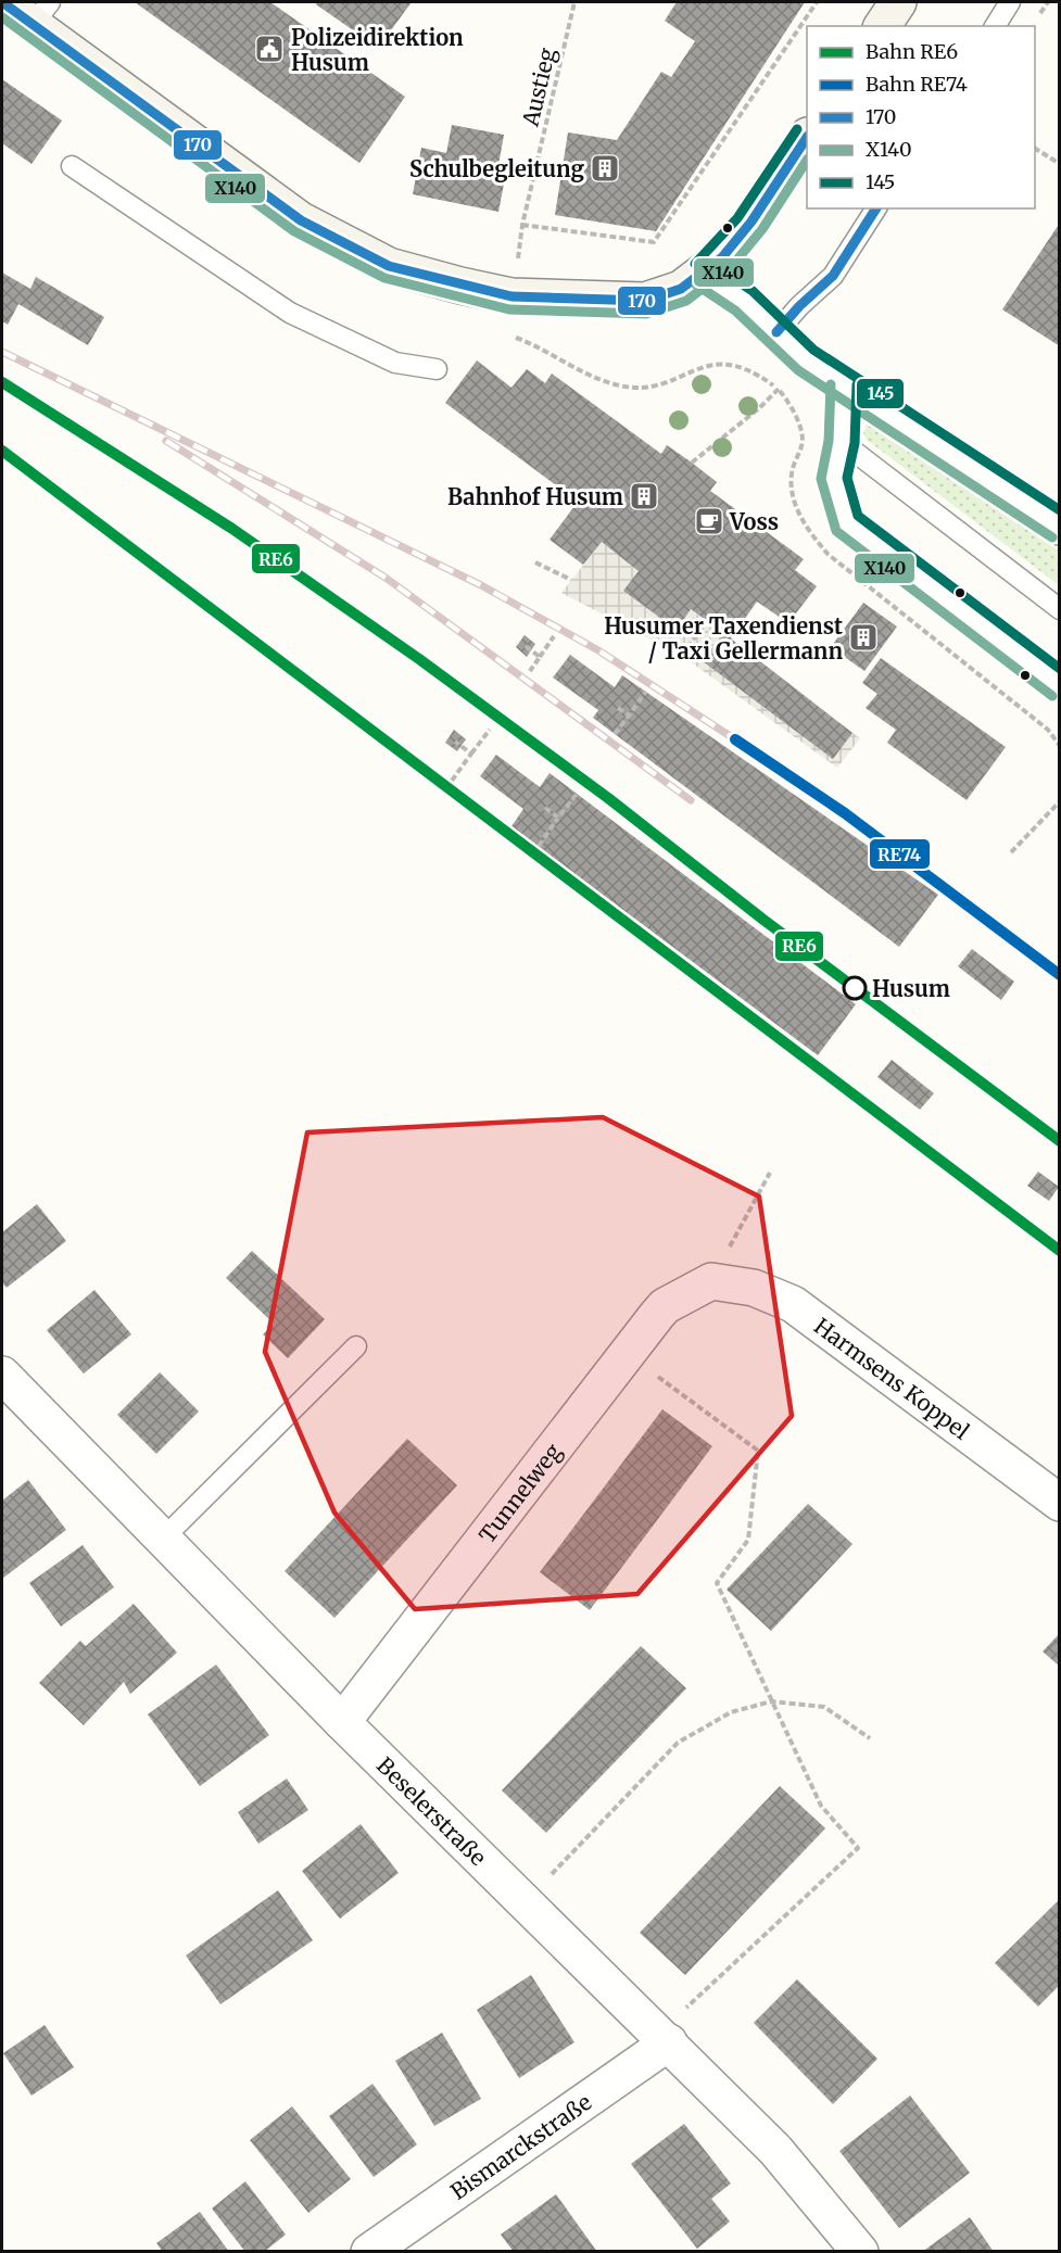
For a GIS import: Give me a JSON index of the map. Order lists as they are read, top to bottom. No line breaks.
{"streets":{"street":["Harmsens Koppel","Tunnelweg","Beselerstraße","Bismarckstraße"],"path":["Austieg"]},"crossings":[["Harmsens Koppel","Tunnelweg"],["Tunnelweg","Beselerstraße"],["Beselerstraße","Bismarckstraße"]],"places":{"public building":["Polizeidirektion Husum"],"building":["Schulbegleitung","Bahnhof Husum","Husumer Taxendienst / Taxi Gellermann"],"cafe":["Voss"],"other":["Husum"]},"lines":["transit line 170","transit line X140","transit line 145","rail line RE6","rail line RE74"],"legend":["Bahn RE6","Bahn RE74","170","X140","145"]}
